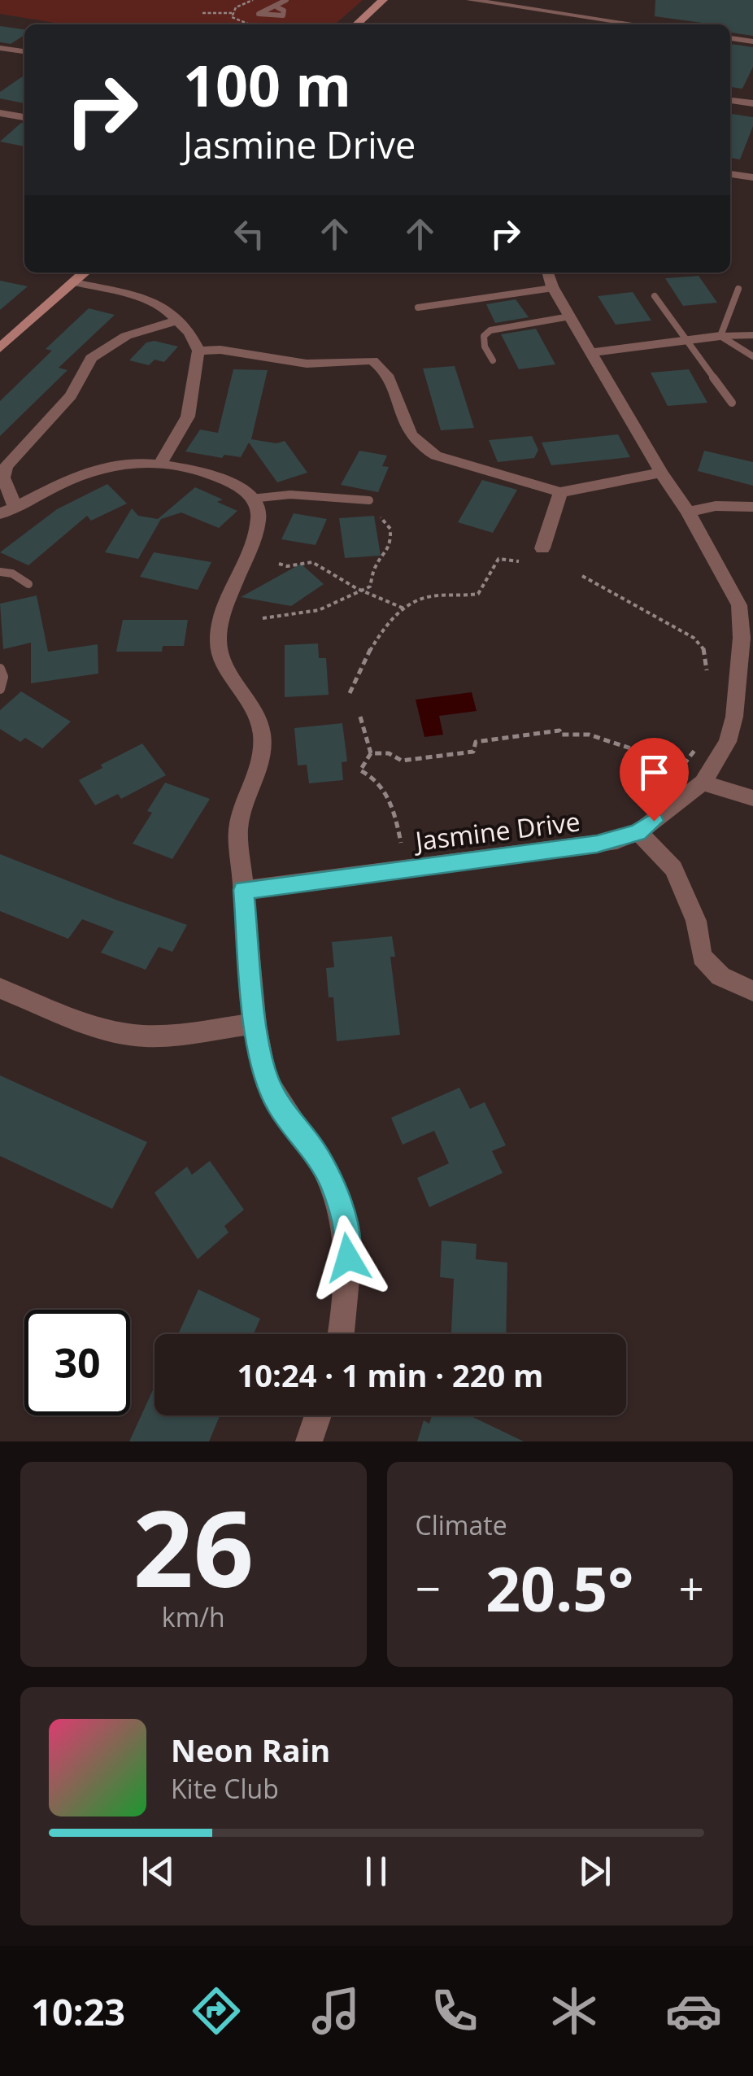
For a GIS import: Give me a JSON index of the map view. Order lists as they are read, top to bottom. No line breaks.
{"streets":{"street":["Jasmine Drive"]},"page":{"turn":["100 m","Jasmine Drive"],"limit":"30","trip":"10:24 · 1 min · 220 m","tile":[["26","km/h"],"Climate"],"heat":["−","20.5°","+"],"song":["Neon Rain","Kite Club"],"tabs":"10:23"}}
